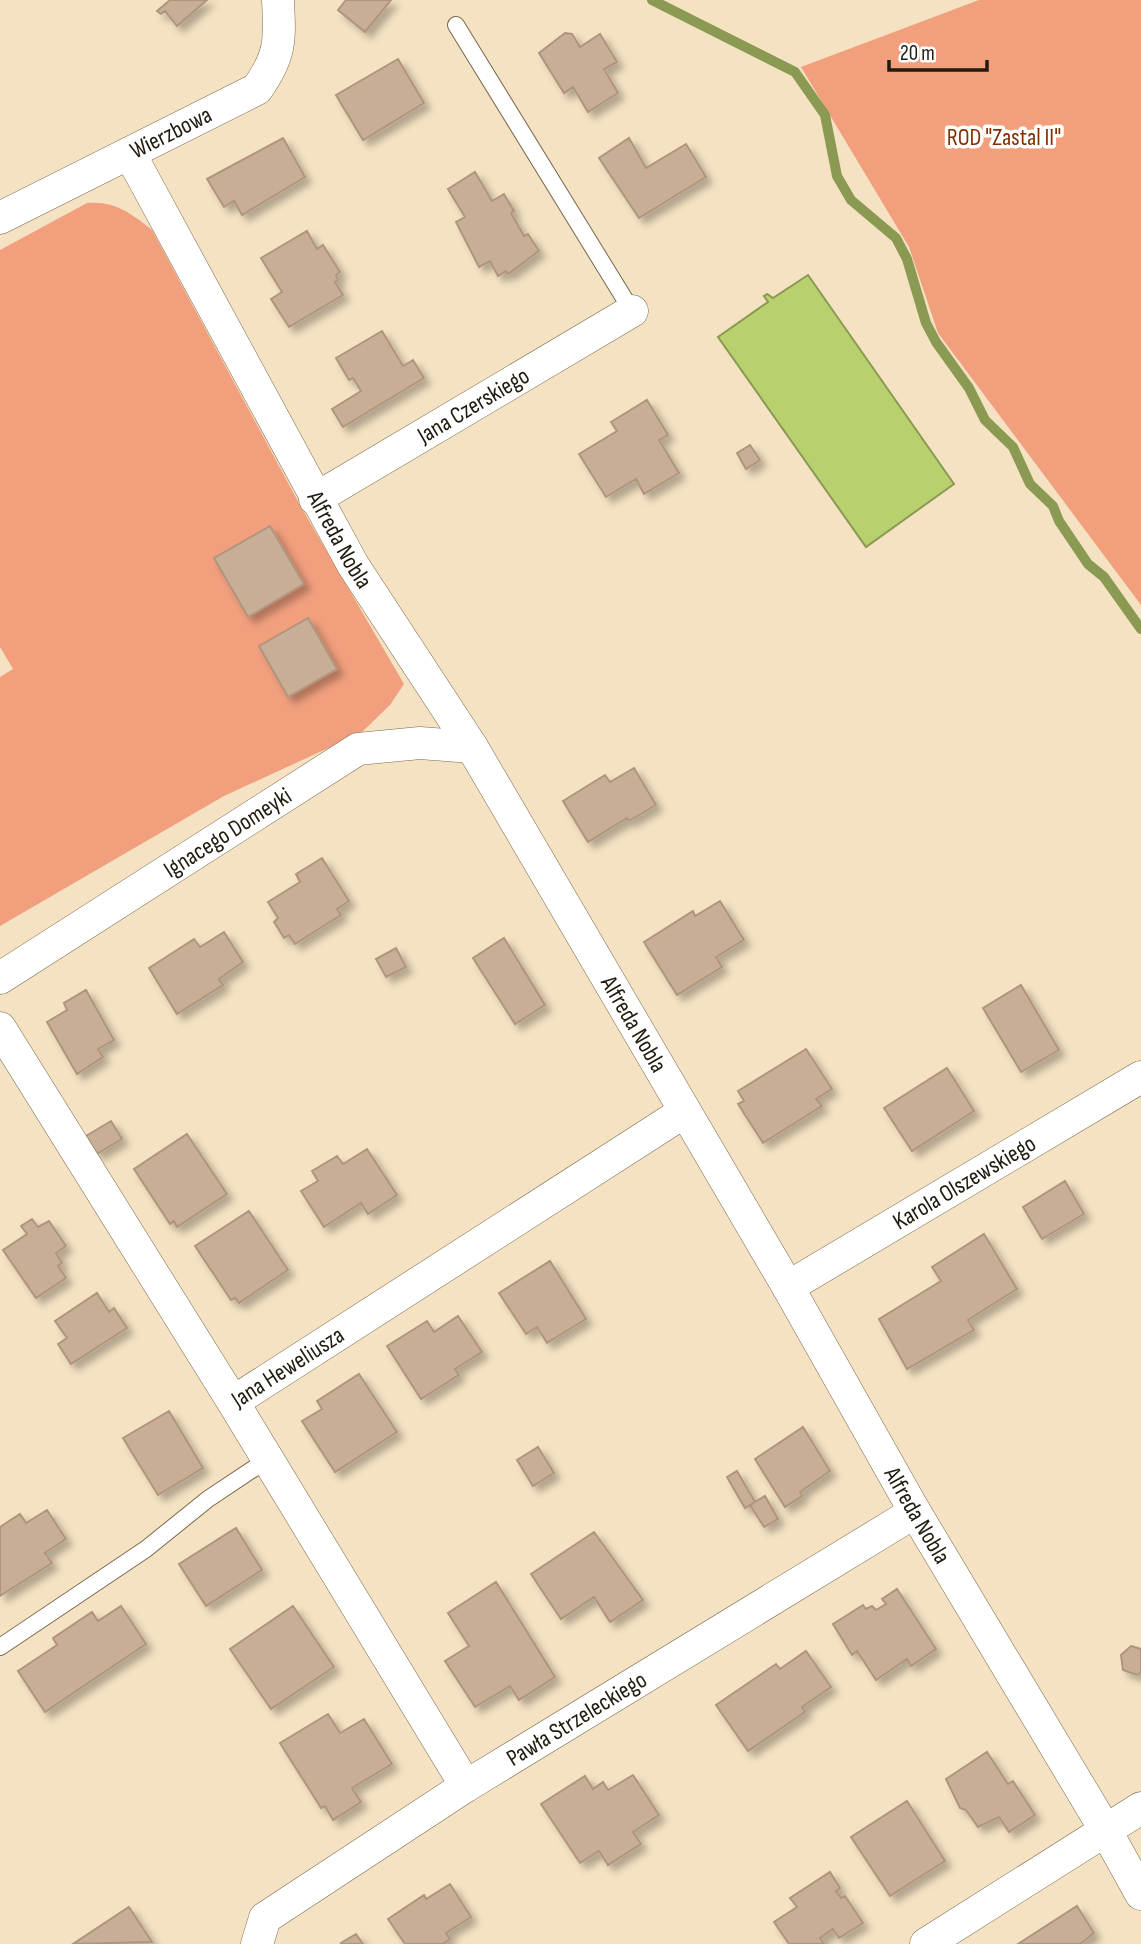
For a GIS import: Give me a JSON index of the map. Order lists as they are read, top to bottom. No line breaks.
{"streets":{"street":["Wierzbowa","Jana Czerskiego","Alfreda Nobla","Ignacego Domeyki","Karola Olszewskiego","Jana Heweliusza","Pawła Strzeleckiego"]},"crossings":[["Wierzbowa","Alfreda Nobla"],["Jana Czerskiego","Alfreda Nobla"],["Alfreda Nobla","Ignacego Domeyki"],["Alfreda Nobla","Karola Olszewskiego"],["Alfreda Nobla","Jana Heweliusza"],["Alfreda Nobla","Pawła Strzeleckiego"],["Jana Heweliusza","Pawła Strzeleckiego"]],"parks":["ROD \"Zastal II\""],"scale_bar":"20 m"}
